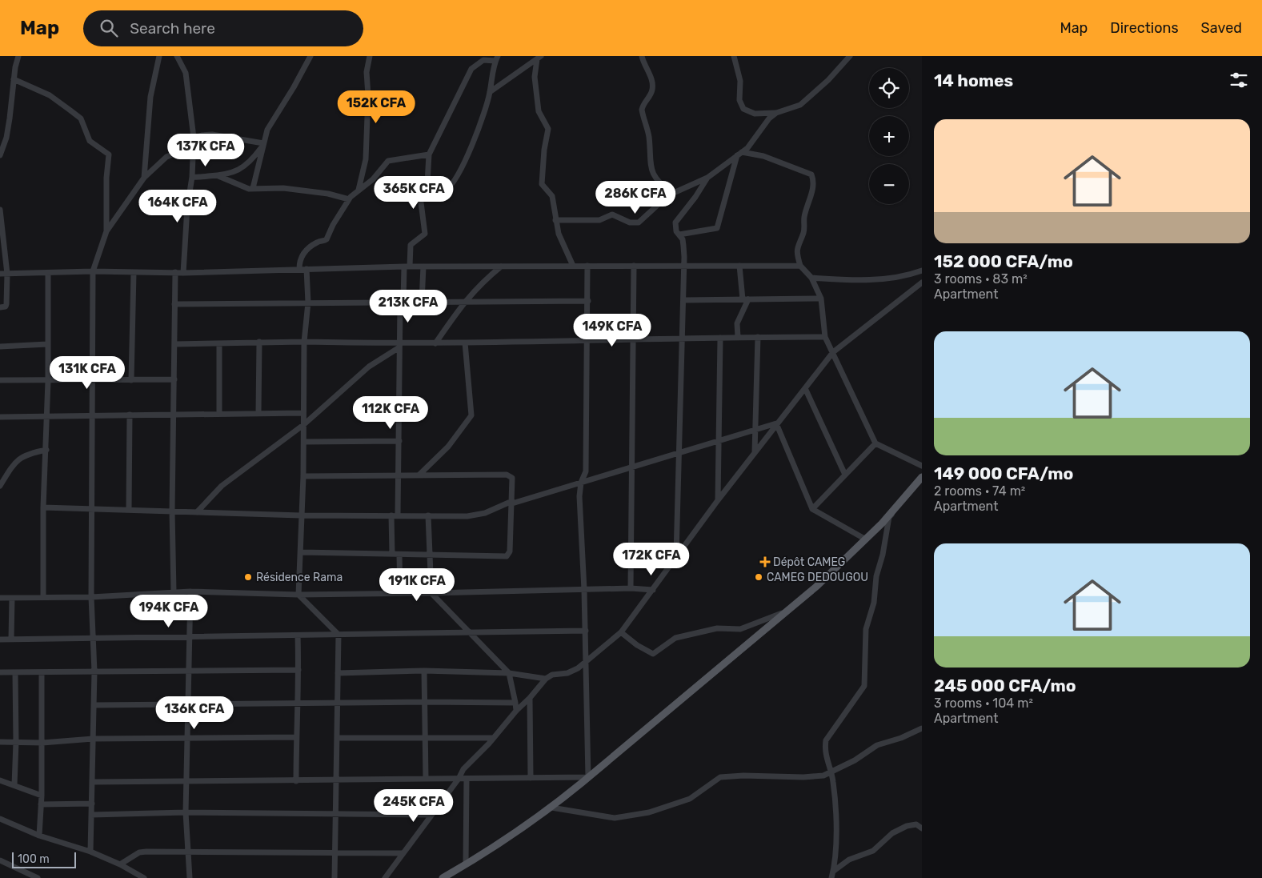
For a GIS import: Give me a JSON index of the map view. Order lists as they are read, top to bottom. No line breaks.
{"places":{"health":["Dépôt CAMEG"],"other":["Résidence Rama","CAMEG DEDOUGOU"]},"scale_bar":"100 m","page":{"header":"Map","search":"Search here","nav":["Map","Directions","Saved"],"heading":"14 homes","map_buttons":["+","−"],"price":["152K CFA","137K CFA","365K CFA","286K CFA","164K CFA","213K CFA","149K CFA","131K CFA","112K CFA","172K CFA","191K CFA","194K CFA","136K CFA","245K CFA"],"list":[{"name":"152 000 CFA/mo","note":"3 rooms · 83 m² · Apartment"},{"name":"149 000 CFA/mo","note":"2 rooms · 74 m² · Apartment"},{"name":"245 000 CFA/mo","note":"3 rooms · 104 m² · Apartment"}],"scale":"100 m"}}
